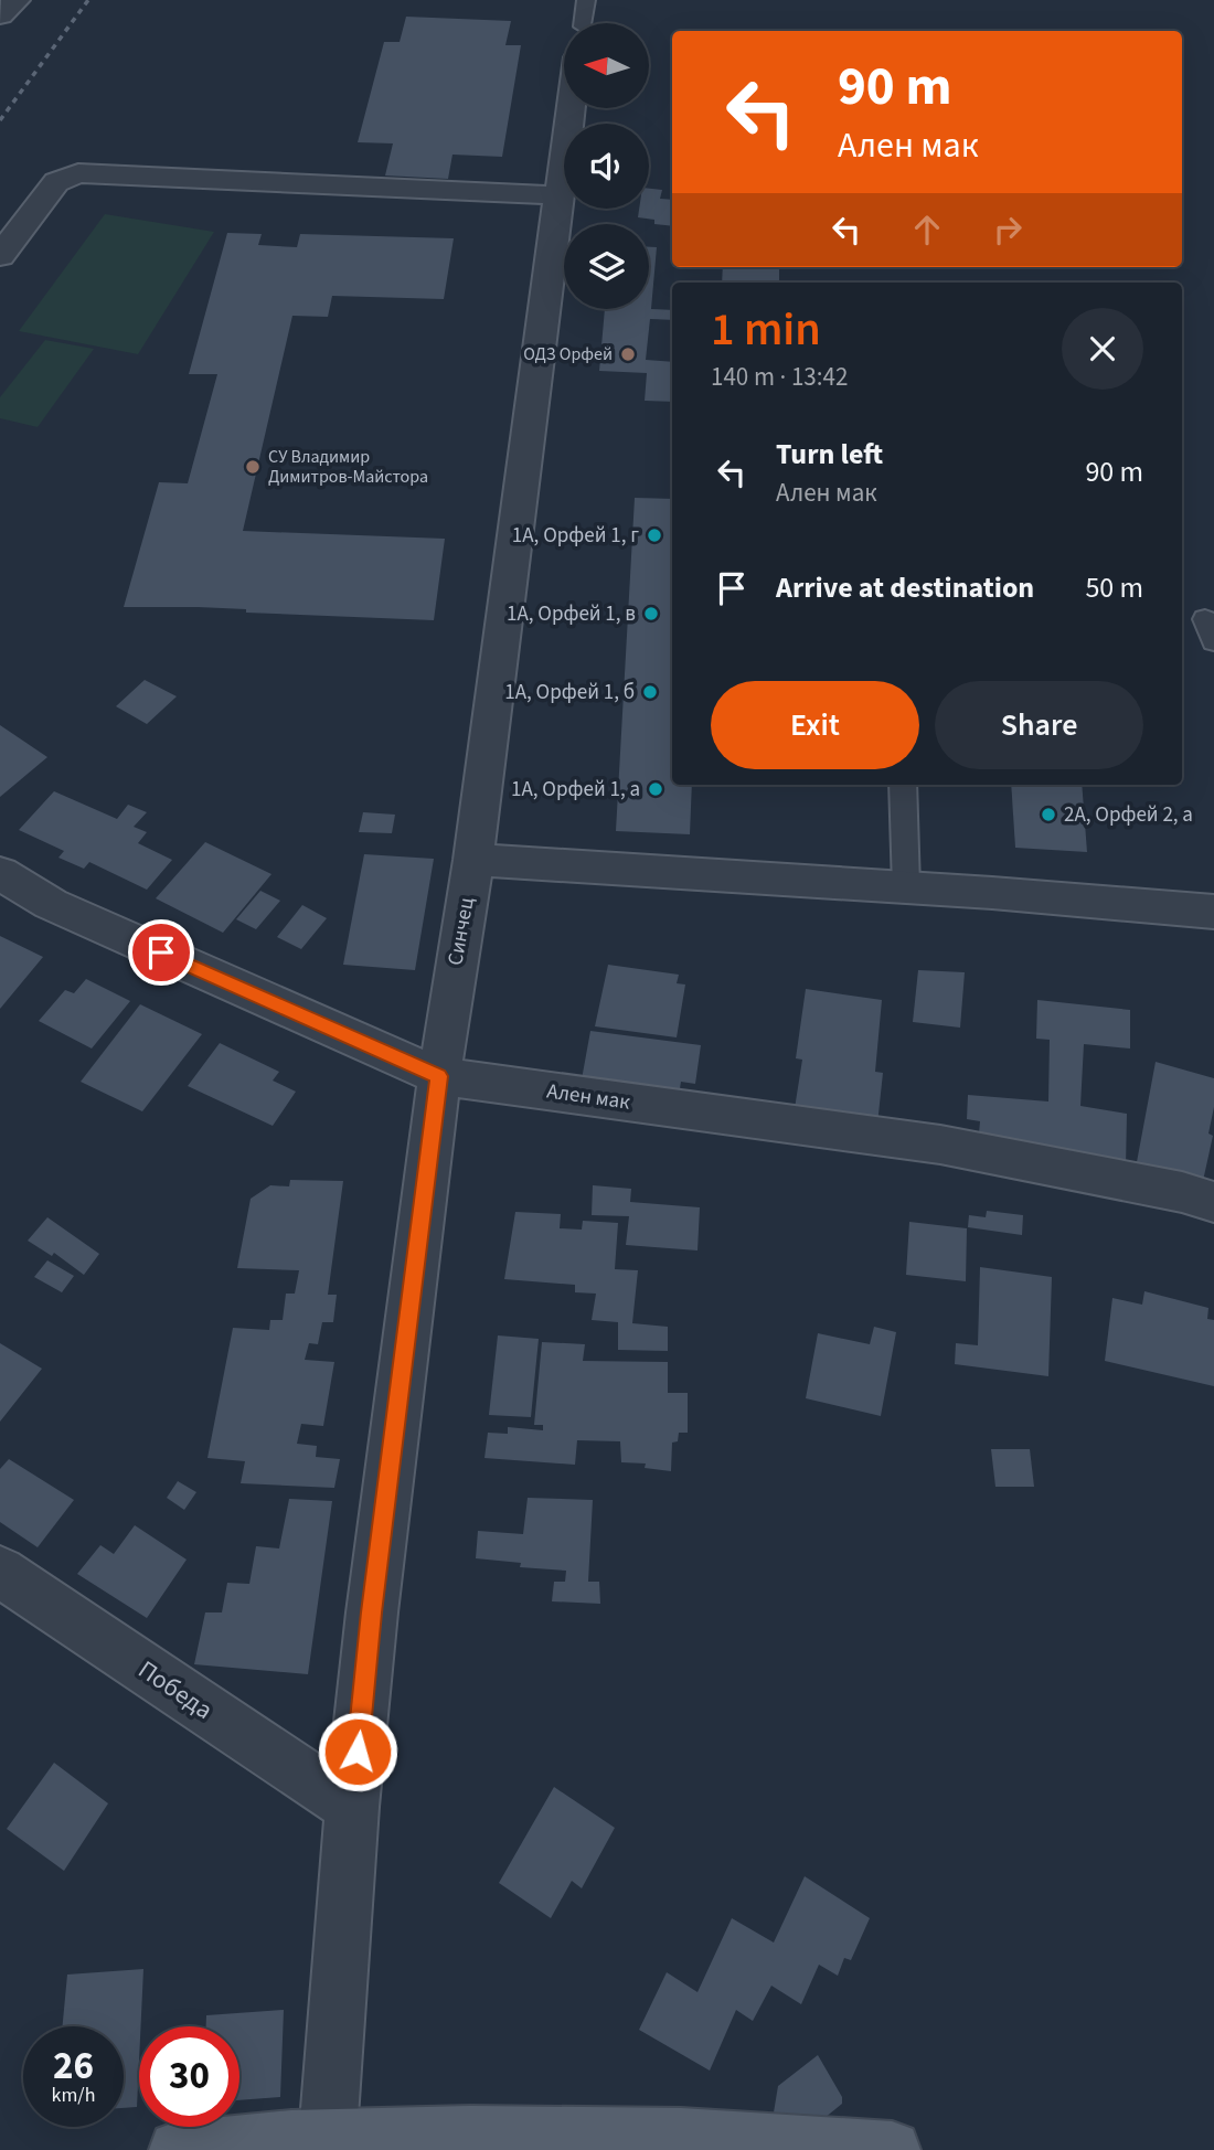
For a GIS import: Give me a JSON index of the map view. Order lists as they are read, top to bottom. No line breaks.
{"streets":{"street":["Синчец","Ален мак","Победа"]},"crossings":[["Синчец","Ален мак"],["Синчец","Победа"]],"places":["ОДЗ Орфей","СУ Владимир Димитров-Майстора","1А, Орфей 1, г","1А, Орфей 1, в","1А, Орфей 1, б","1А, Орфей 1, а","2А, Орфей 2, а"],"north":"left","page":{"turn":["90 m","Ален мак"],"heading":["1 min","140 m · 13:42"],"list":[{"name":"Turn left","note":"Ален мак","value":"90 m"},{"name":"Arrive at destination","value":"50 m"}],"buttons":["Exit","Share"],"speed":"26 km/h","limit":"30"}}
